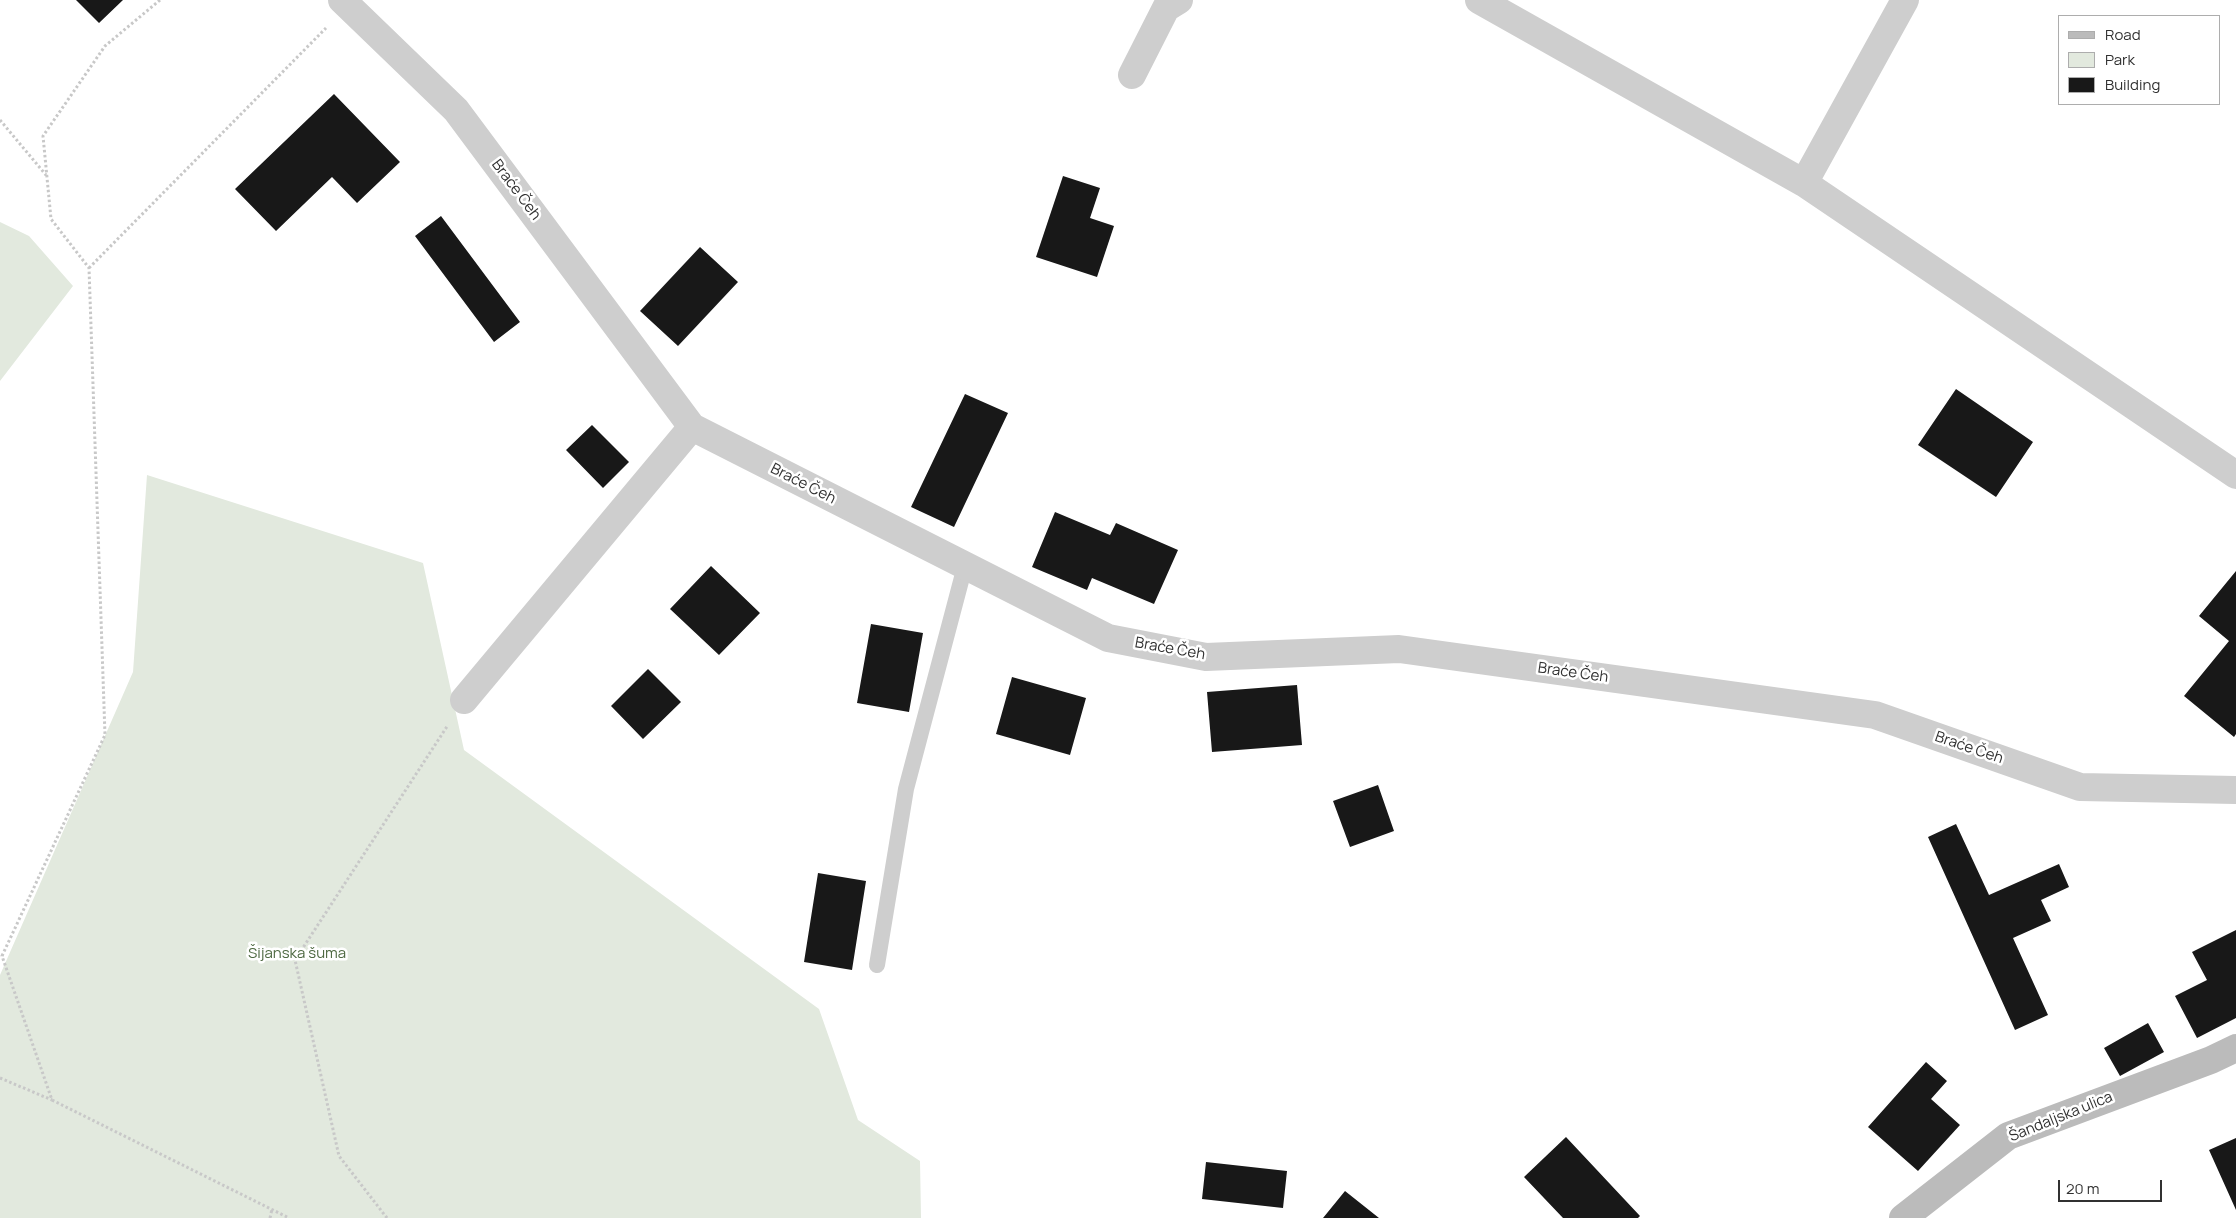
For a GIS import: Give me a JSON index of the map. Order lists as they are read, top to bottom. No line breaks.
{"streets":{"street":["Braće Čeh","Šandaljska ulica"]},"parks":["Šijanska šuma"],"legend":["Road","Park","Building"],"scale_bar":"20 m"}
